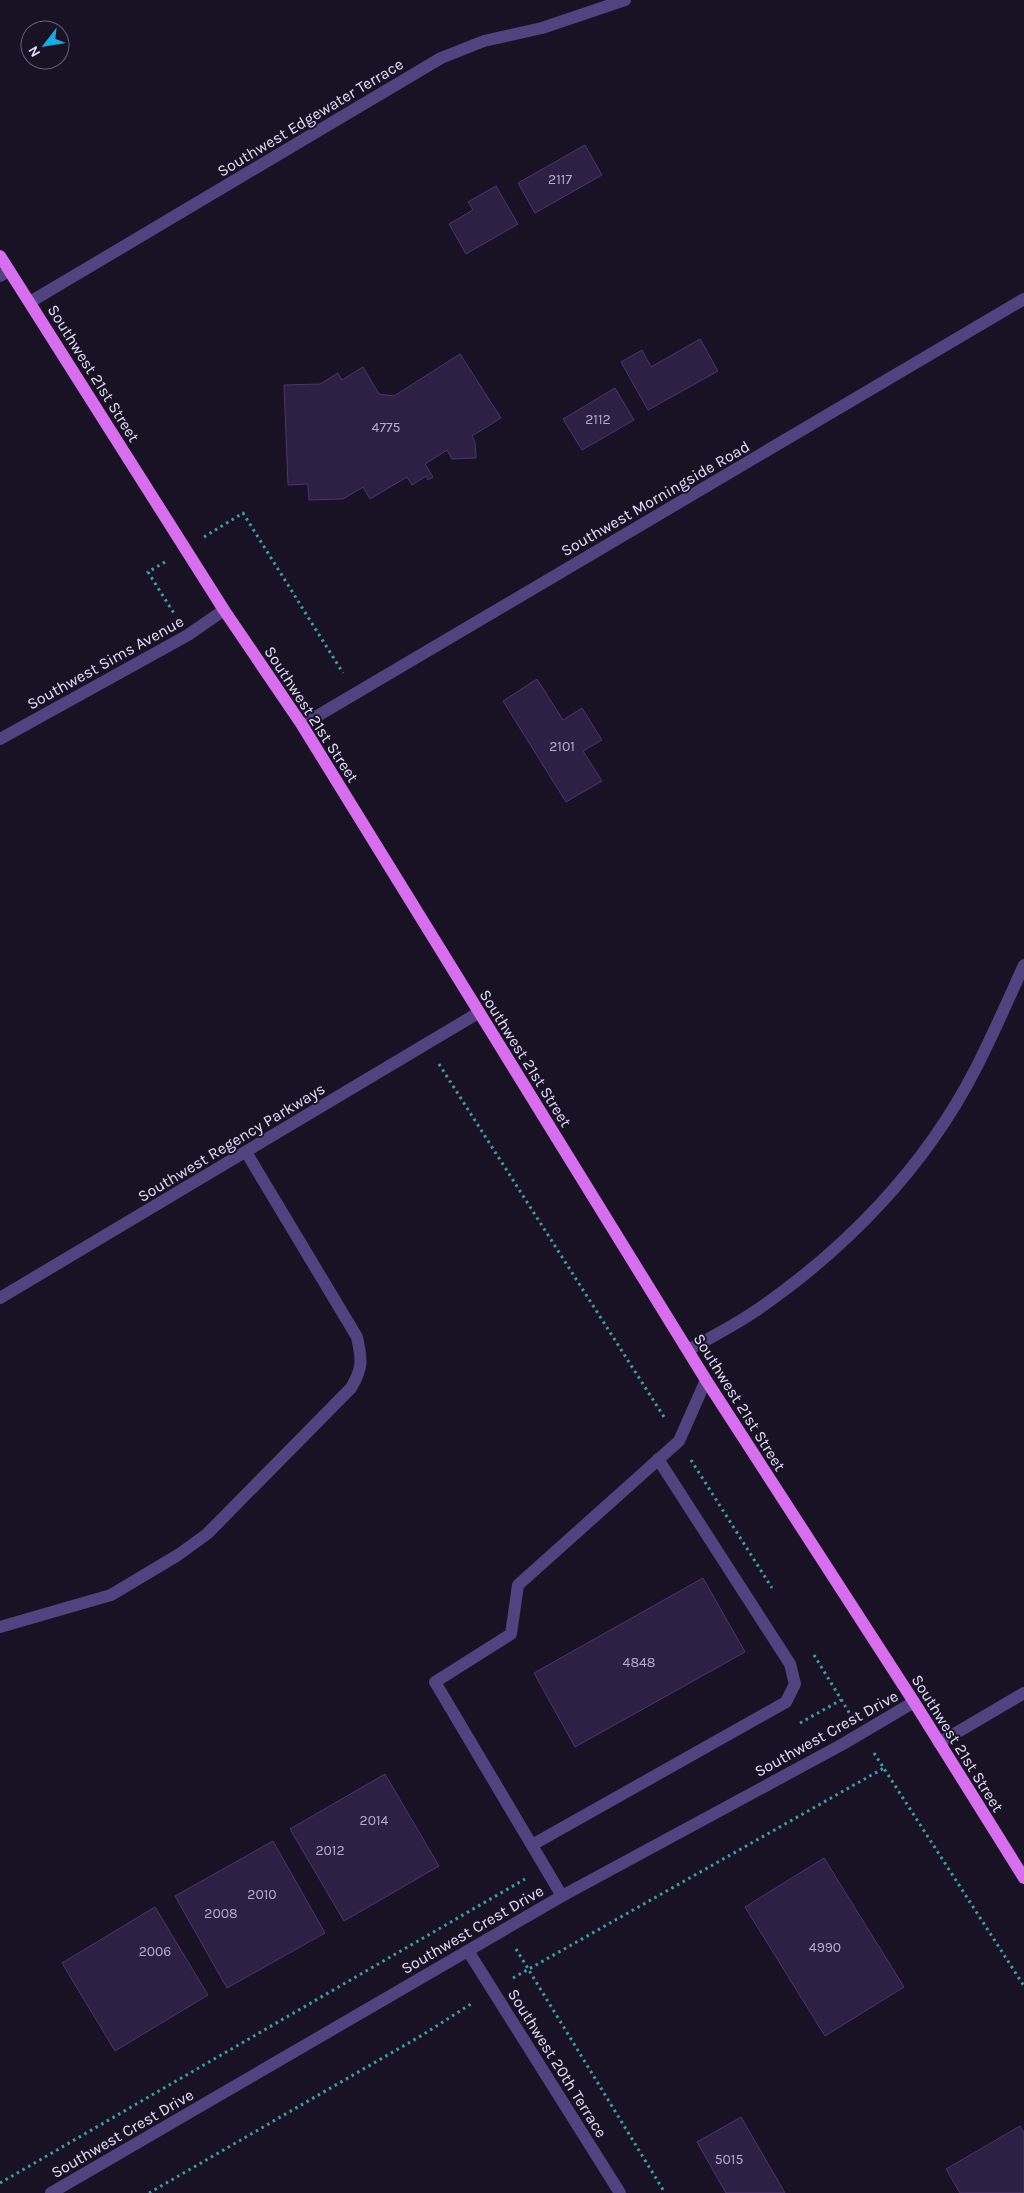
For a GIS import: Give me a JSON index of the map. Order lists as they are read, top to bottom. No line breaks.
{"streets":{"main road":["Southwest 21st Street"],"street":["Southwest Edgewater Terrace","Southwest Morningside Road","Southwest Sims Avenue","Southwest Regency Parkways","Southwest Crest Drive","Southwest 20th Terrace"]},"crossings":[["Southwest Edgewater Terrace","Southwest 21st Street"],["Southwest 21st Street","Southwest Morningside Road"],["Southwest 21st Street","Southwest Sims Avenue"],["Southwest 21st Street","Southwest Regency Parkways"],["Southwest 21st Street","Southwest Crest Drive"],["Southwest Crest Drive","Southwest 20th Terrace"]],"house_numbers":["2117","2112","4775","2101","4848","2014","2012","2010","2008","4990","2006","5015"],"north":"bottom left"}
